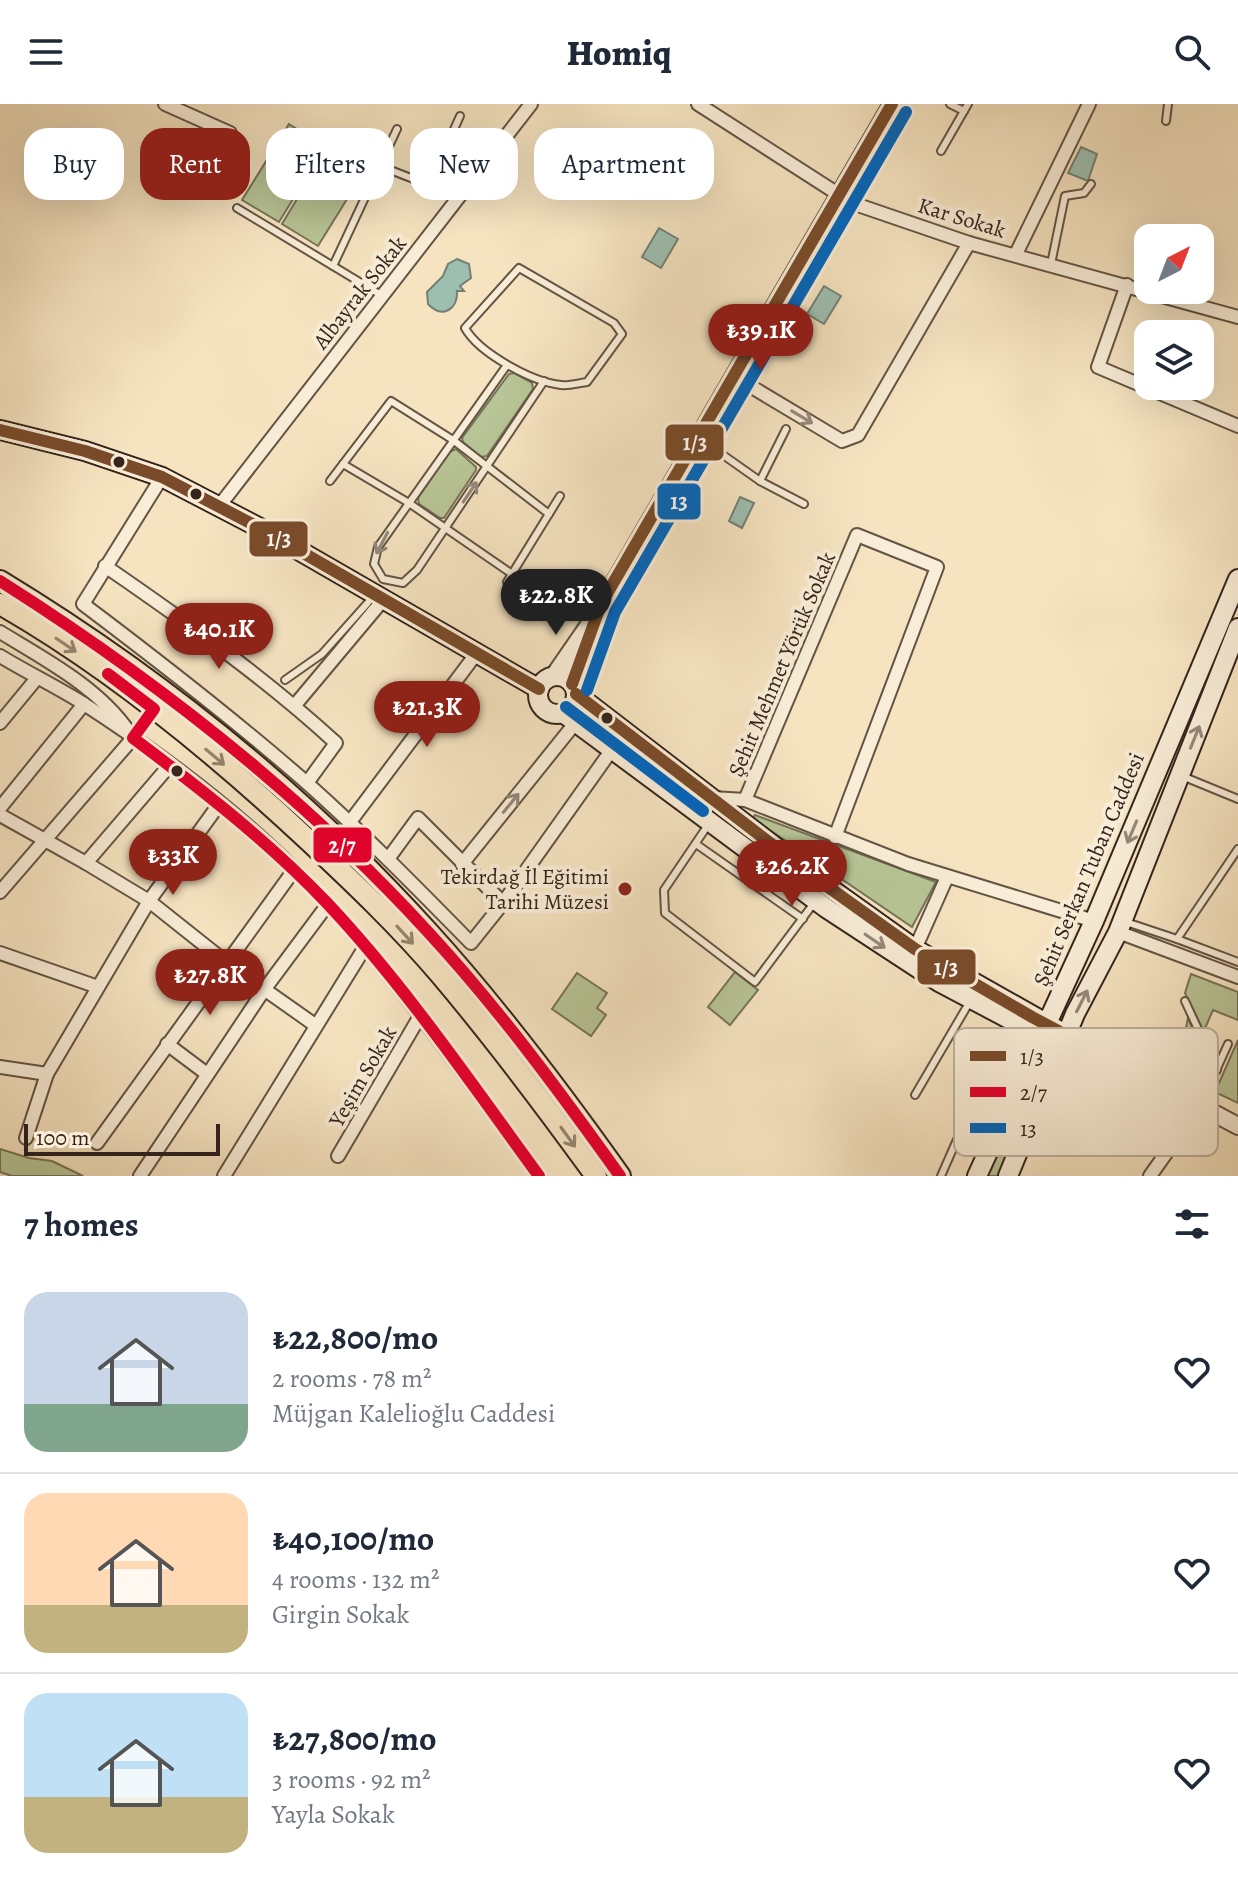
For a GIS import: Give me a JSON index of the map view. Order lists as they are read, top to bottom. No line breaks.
{"streets":{"main road":["Şehit Serkan Tuban Caddesi"],"street":["Kar Sokak","Albayrak Sokak","Şehit Mehmet Yörük Sokak","Yeşim Sokak"]},"places":["Tekirdağ İl Eğitimi Tarihi Müzesi"],"lines":["transit line 1/3","transit line 13","transit line 2/7"],"legend":["1/3","2/7","13"],"scale_bar":"100 m","north":"top right","page":{"header":"Homiq","chip":["Buy","Rent","Filters","New","Apartment"],"price":["₺39.1K","₺22.8K","₺40.1K","₺21.3K","₺33K","₺26.2K","₺27.8K"],"scale":"100 m","heading":"7 homes","list":[{"name":"₺22,800/mo","note":"2 rooms · 78 m² · Müjgan Kalelioğlu Caddesi"},{"name":"₺40,100/mo","note":"4 rooms · 132 m² · Girgin Sokak"},{"name":"₺27,800/mo","note":"3 rooms · 92 m² · Yayla Sokak"}]}}
